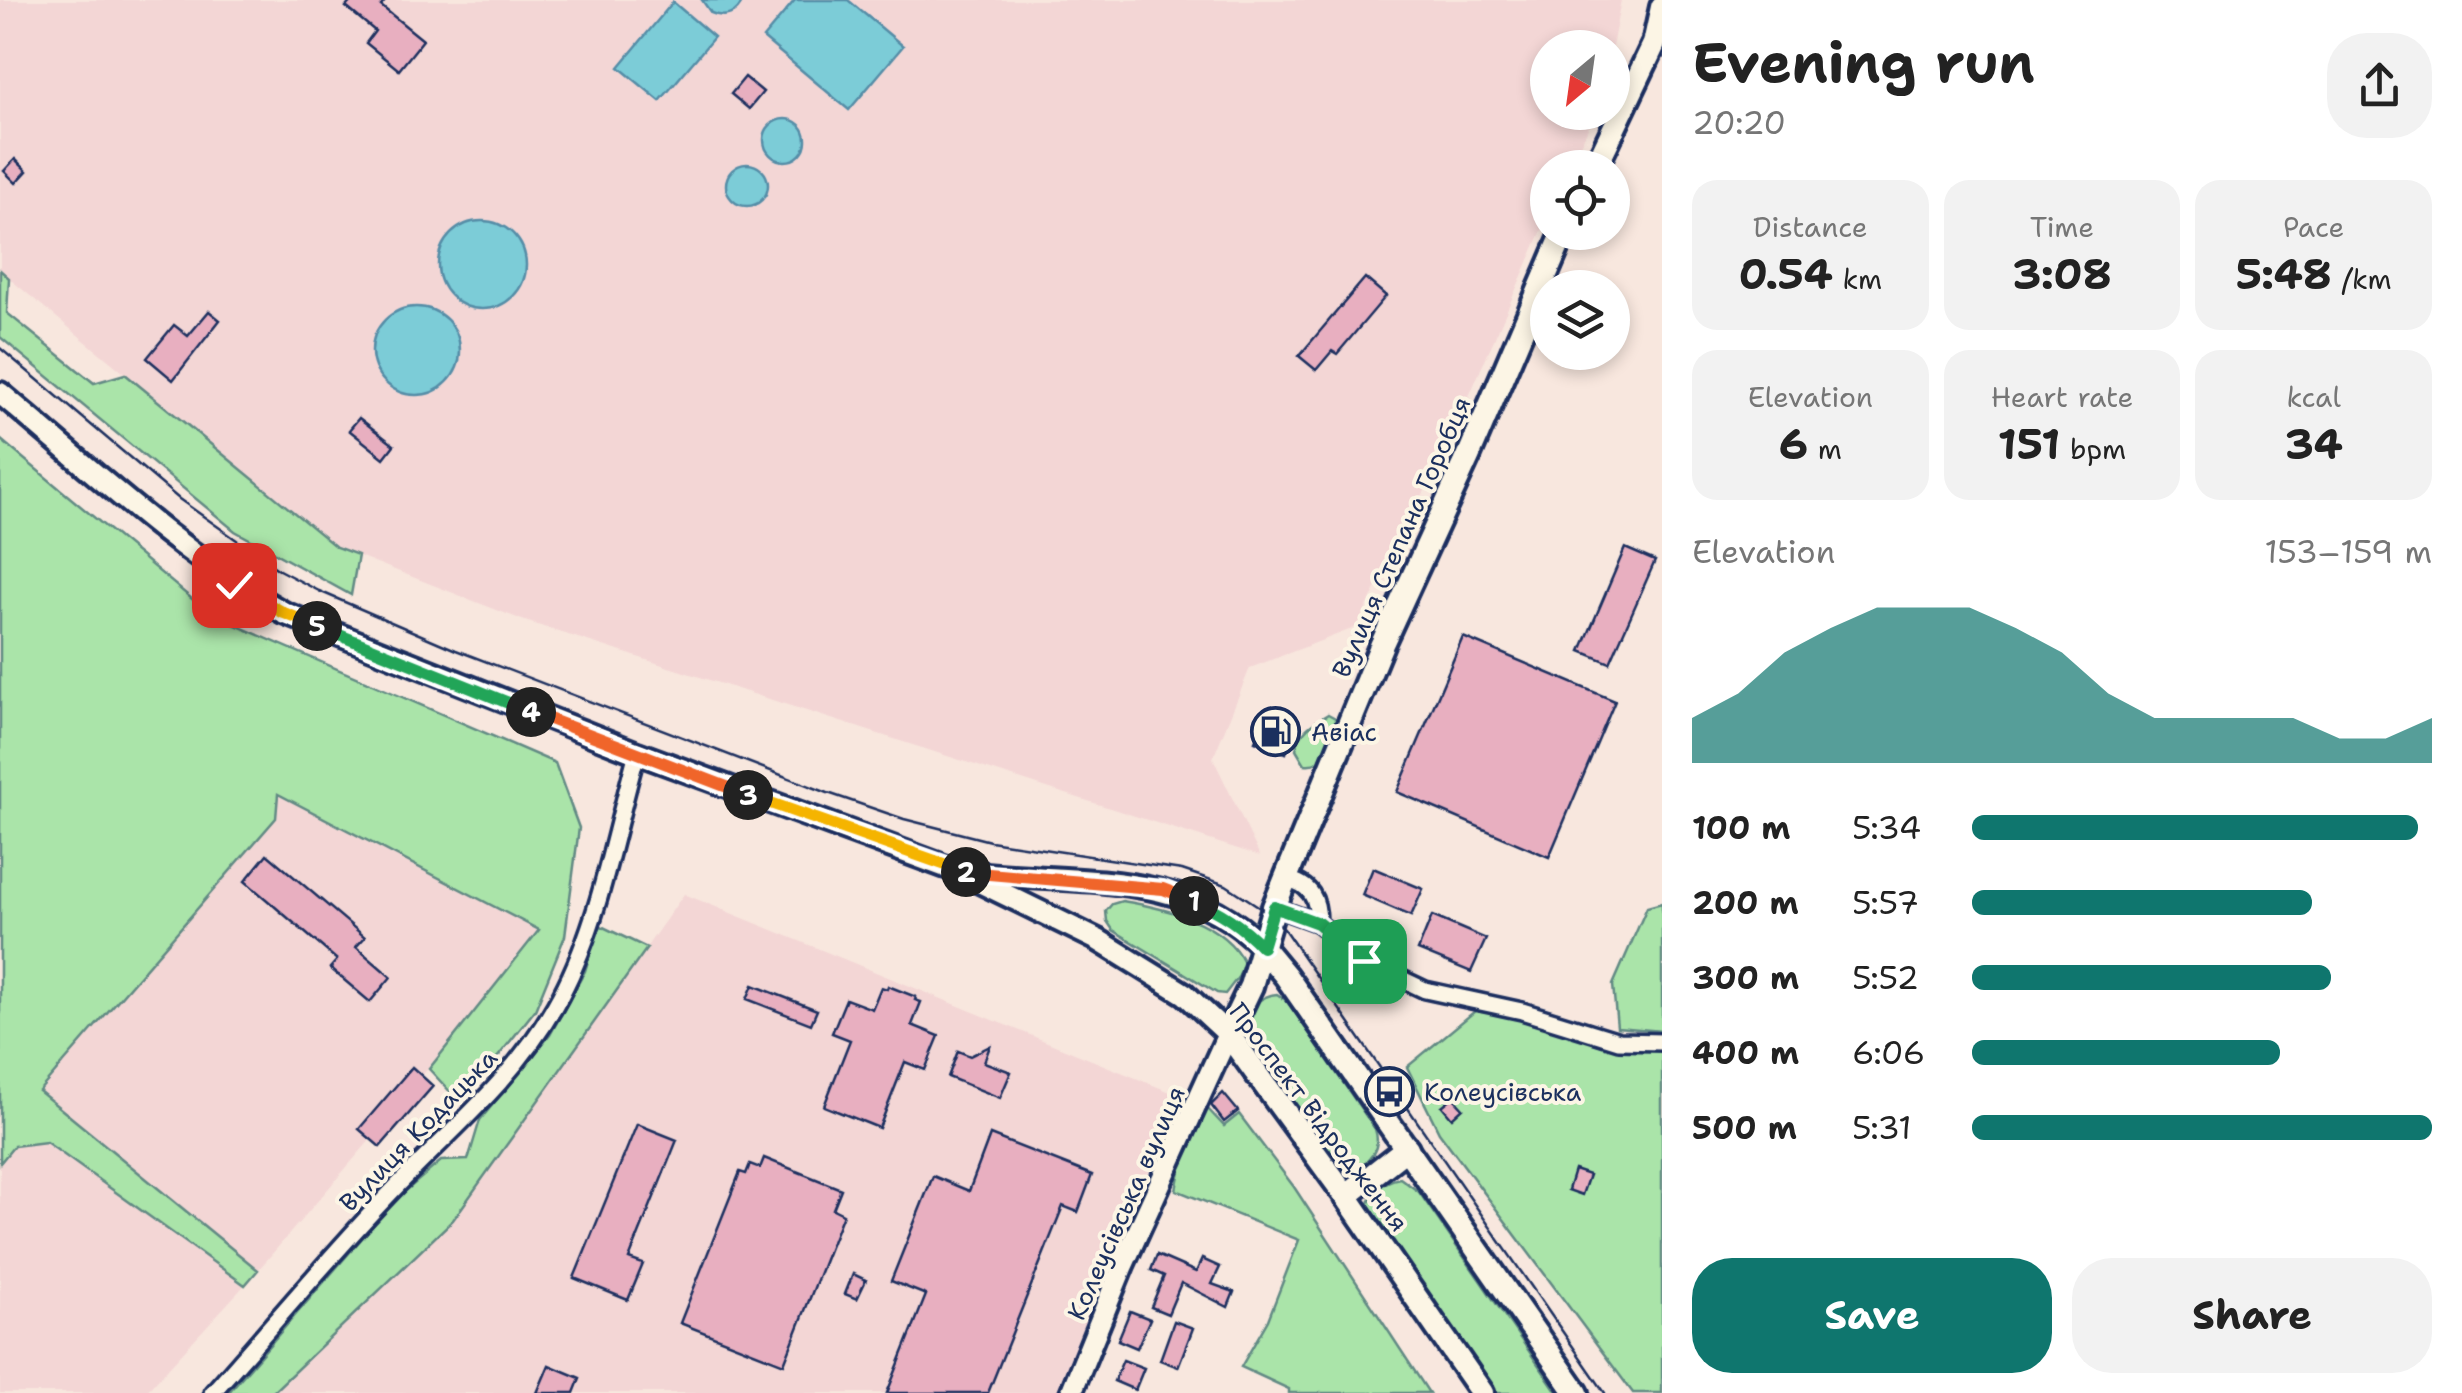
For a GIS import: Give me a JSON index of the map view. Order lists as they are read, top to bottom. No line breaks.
{"streets":{"main road":["Вулиця Степана Горобця","Проспект Відродження"],"street":["Вулиця Кодацька","Колеусівська вулиця"]},"crossings":[["Вулиця Степана Горобця","Проспект Відродження"],["Вулиця Степана Горобця","Колеусівська вулиця"],["Проспект Відродження","Вулиця Кодацька"],["Проспект Відродження","Колеусівська вулиця"]],"places":{"fuel station":["Авіас"],"bus stop":["Колеусівська"]},"north":"bottom left","page":{"heading":["Evening run","20:20"],"stats":[["Distance","0.54 km"],["Time","3:08"],["Pace","5:48 /km"],["Elevation","6 m"],["Heart rate","151 bpm"],["kcal","34"]],"chart":["Elevation","153–159 m"],"pins":["5","4","3","2","1"],"list":[{"name":"100 m","note":"5:34"},{"name":"200 m","note":"5:57"},{"name":"300 m","note":"5:52"},{"name":"400 m","note":"6:06"},{"name":"500 m","note":"5:31"}],"buttons":["Save","Share"]}}
